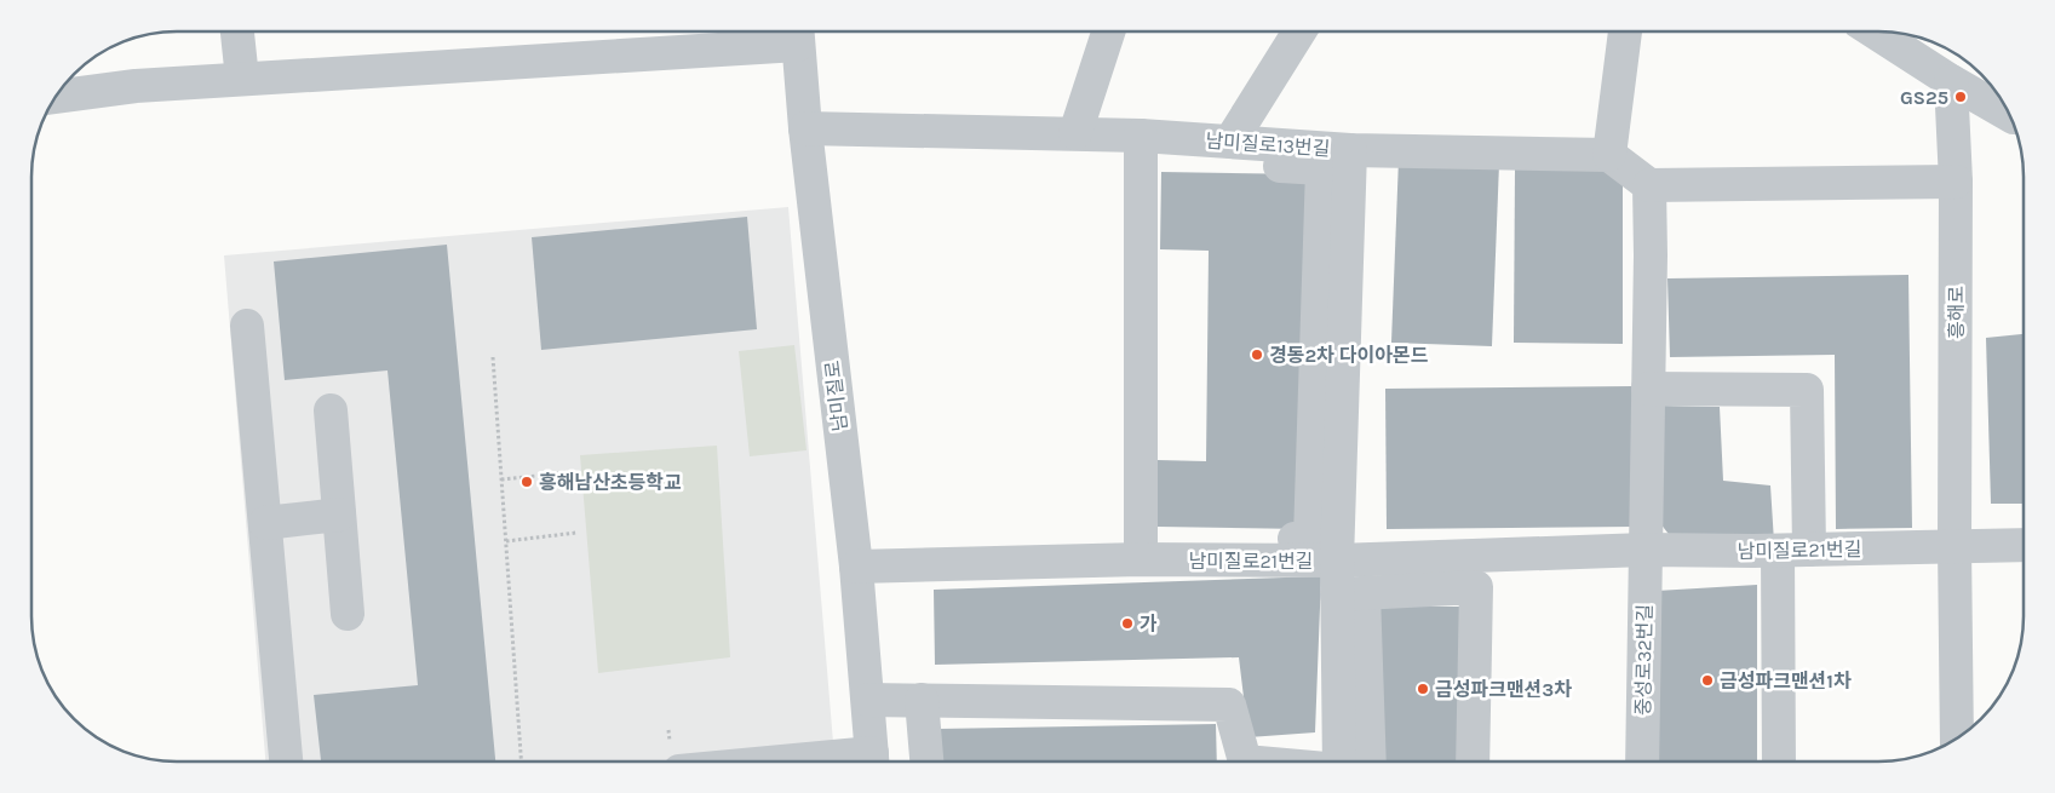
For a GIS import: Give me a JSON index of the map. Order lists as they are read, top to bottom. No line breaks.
{"streets":{"street":["남미질로13번길","흥해로","남미질로","남미질로21번길","중성로32번길"]},"crossings":[["남미질로13번길","남미질로"],["흥해로","남미질로21번길"],["남미질로","남미질로21번길"],["남미질로21번길","중성로32번길"]],"places":["GS25","경동2차 다이아몬드","흥해남산초등학교","가","금성파크맨션1차","금성파크맨션3차"]}
